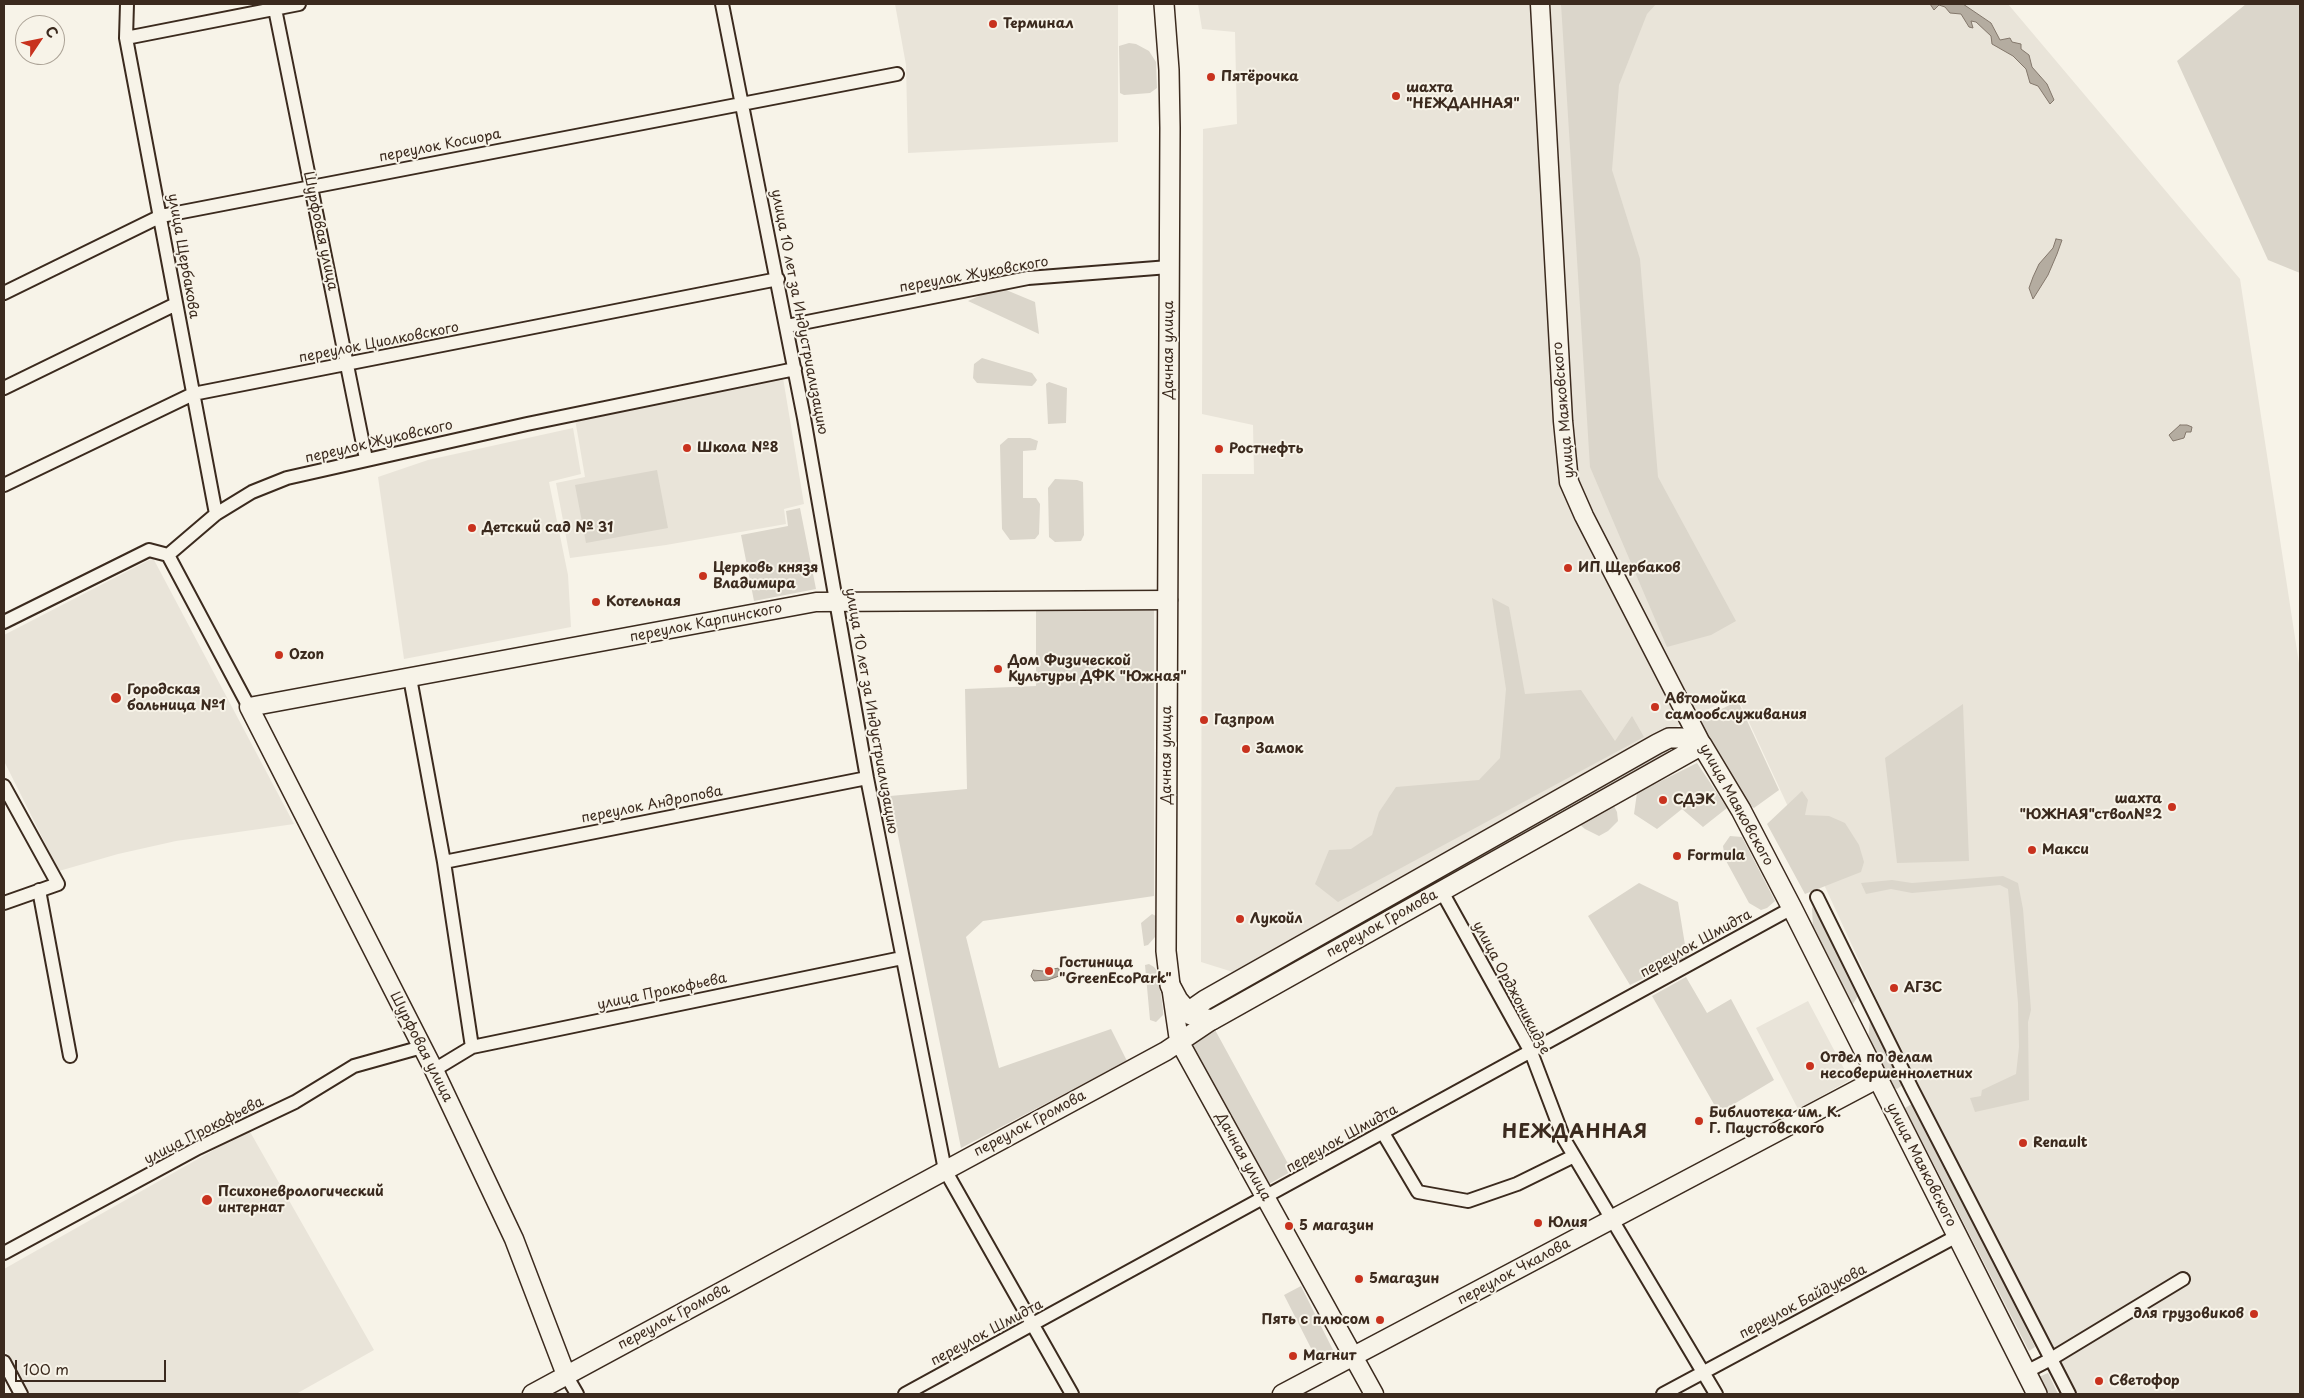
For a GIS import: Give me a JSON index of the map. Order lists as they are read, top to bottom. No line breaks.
{"streets":{"main road":["Дачная улица","улица Маяковского","переулок Громова"],"street":["переулок Косиора","Шурфовая улица","улица Щербакова","переулок Жуковского","улица 10 лет за Индустриализацию","переулок Циолковского","переулок Карпинского","переулок Андропова","переулок Шмидта","улица Орджоникидзе","улица Прокофьева","переулок Чкалова","переулок Байдукова"]},"crossings":[["переулок Косиора","Шурфовая улица"],["переулок Косиора","улица Щербакова"],["переулок Косиора","улица 10 лет за Индустриализацию"],["Шурфовая улица","переулок Жуковского"],["Шурфовая улица","переулок Циолковского"],["Шурфовая улица","переулок Карпинского"],["Шурфовая улица","переулок Громова"],["Шурфовая улица","улица Прокофьева"],["улица Щербакова","переулок Жуковского"],["улица Щербакова","переулок Циолковского"],["переулок Жуковского","улица 10 лет за Индустриализацию"],["переулок Жуковского","Дачная улица"],["улица 10 лет за Индустриализацию","переулок Циолковского"],["улица 10 лет за Индустриализацию","переулок Карпинского"],["улица 10 лет за Индустриализацию","переулок Андропова"],["улица 10 лет за Индустриализацию","переулок Громова"],["улица 10 лет за Индустриализацию","переулок Шмидта"],["улица 10 лет за Индустриализацию","улица Прокофьева"],["Дачная улица","переулок Карпинского"],["Дачная улица","переулок Громова"],["Дачная улица","переулок Шмидта"],["Дачная улица","переулок Чкалова"],["улица Маяковского","переулок Громова"],["улица Маяковского","переулок Шмидта"],["улица Маяковского","переулок Чкалова"],["улица Маяковского","переулок Байдукова"],["переулок Громова","улица Орджоникидзе"],["переулок Шмидта","улица Орджоникидзе"],["улица Орджоникидзе","переулок Чкалова"],["улица Орджоникидзе","переулок Байдукова"]],"districts":["НЕЖДАННАЯ"],"places":["Терминал","Пятёрочка","шахта \"НЕЖДАННАЯ\"","Школа №8","Ростнефть","Детский сад № 31","ИП Щербаков","Церковь князя Владимира","Котельная","Ozon","Дом Физической Культуры ДФК \"Южная\"","Городская больница №1","Автомойка самообслуживания","Газпром","Замок","СДЭК","шахта \"ЮЖНАЯ\"ствол№2","Макси","Formula","Лукойл","Гостиница \"GreenEcoPark\"","АГЗС","Отдел по делам несовершеннолетних","Библиотека им. К. Г. Паустовского","Renault","Психоневрологический интернат","Юлия","5 магазин","5магазин","для грузовиков","Пять с плюсом","Магнит","Светофор"],"scale_bar":"100 m","north":"top right"}
